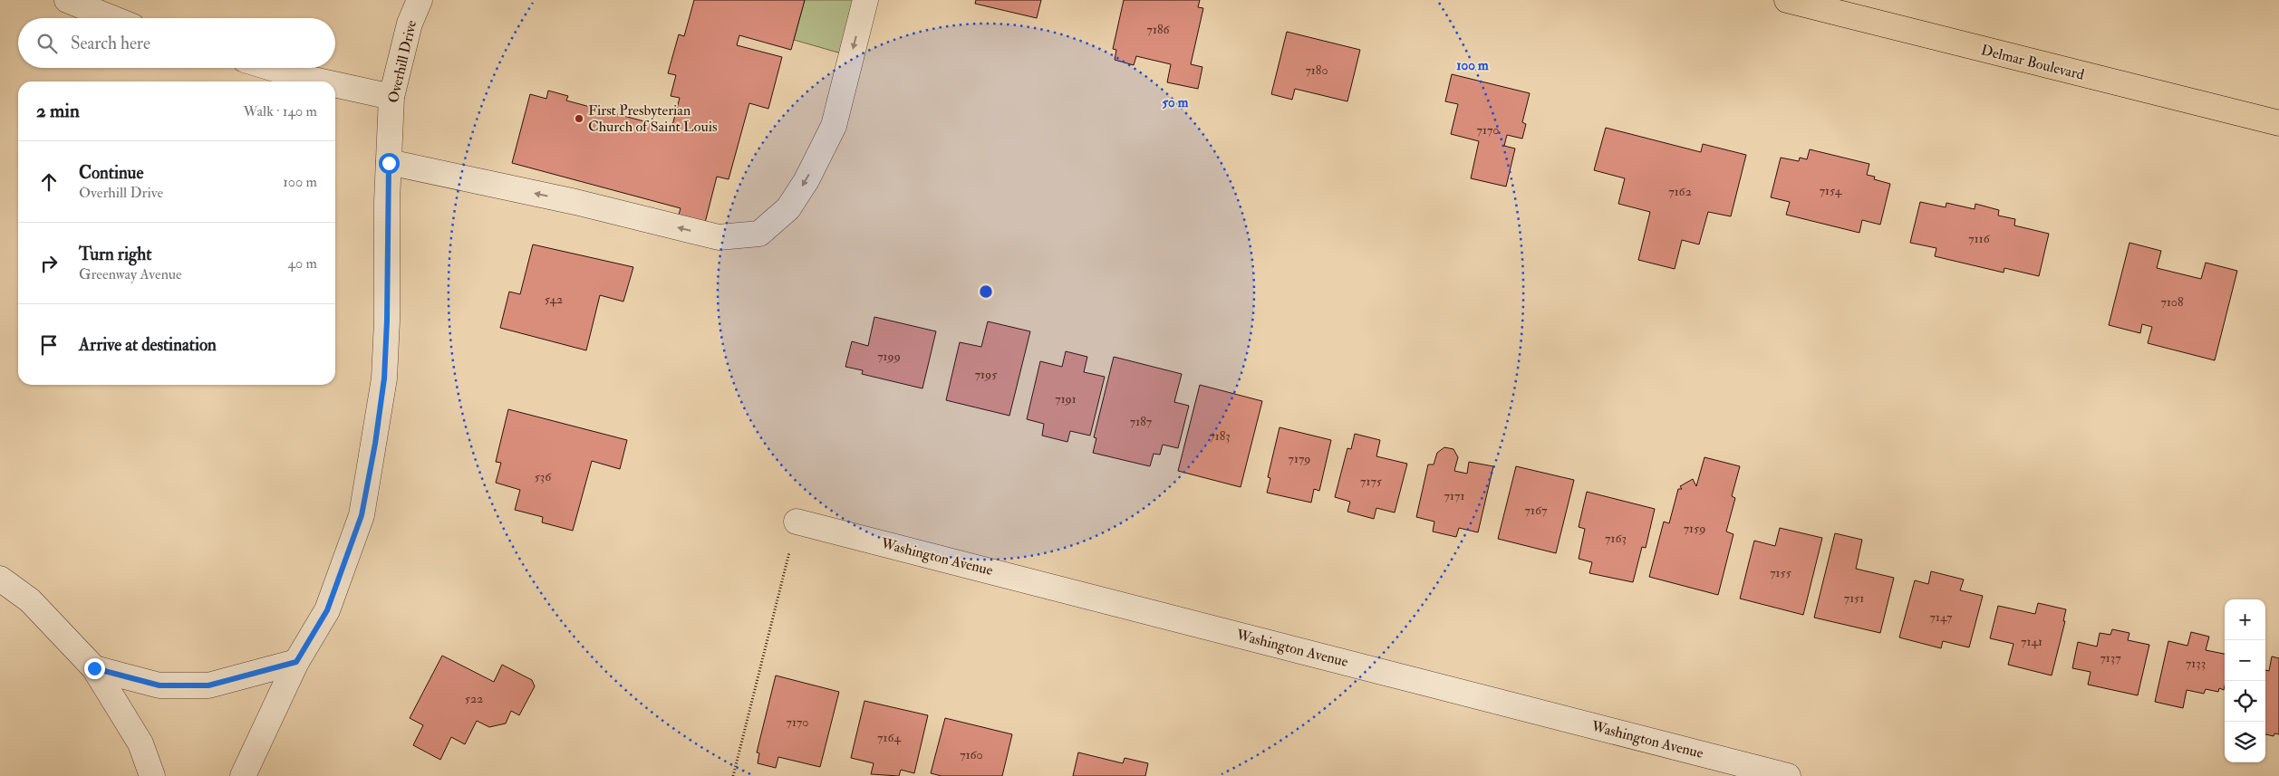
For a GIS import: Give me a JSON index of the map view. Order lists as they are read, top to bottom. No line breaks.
{"streets":{"main road":["Delmar Boulevard"],"street":["Overhill Drive","Washington Avenue"]},"places":["First Presbyterian Church of Saint Louis"],"house_numbers":["7186","7180","7170","7154","7162","7116","542","7108","7199","7195","7191","7187","7183","7179","536","7175","7171","7167","7159","7163","7155","7151","7147","7141","7137","7133","522","7170","7164","7160"],"page":{"search":"Search here","heading":["2 min","Walk · 140 m"],"list":[["Continue","Overhill Drive","100 m"],["Turn right","Greenway Avenue","40 m"],"Arrive at destination"],"map_buttons":["+","−"]},"rings":["100 m","50 m"]}
